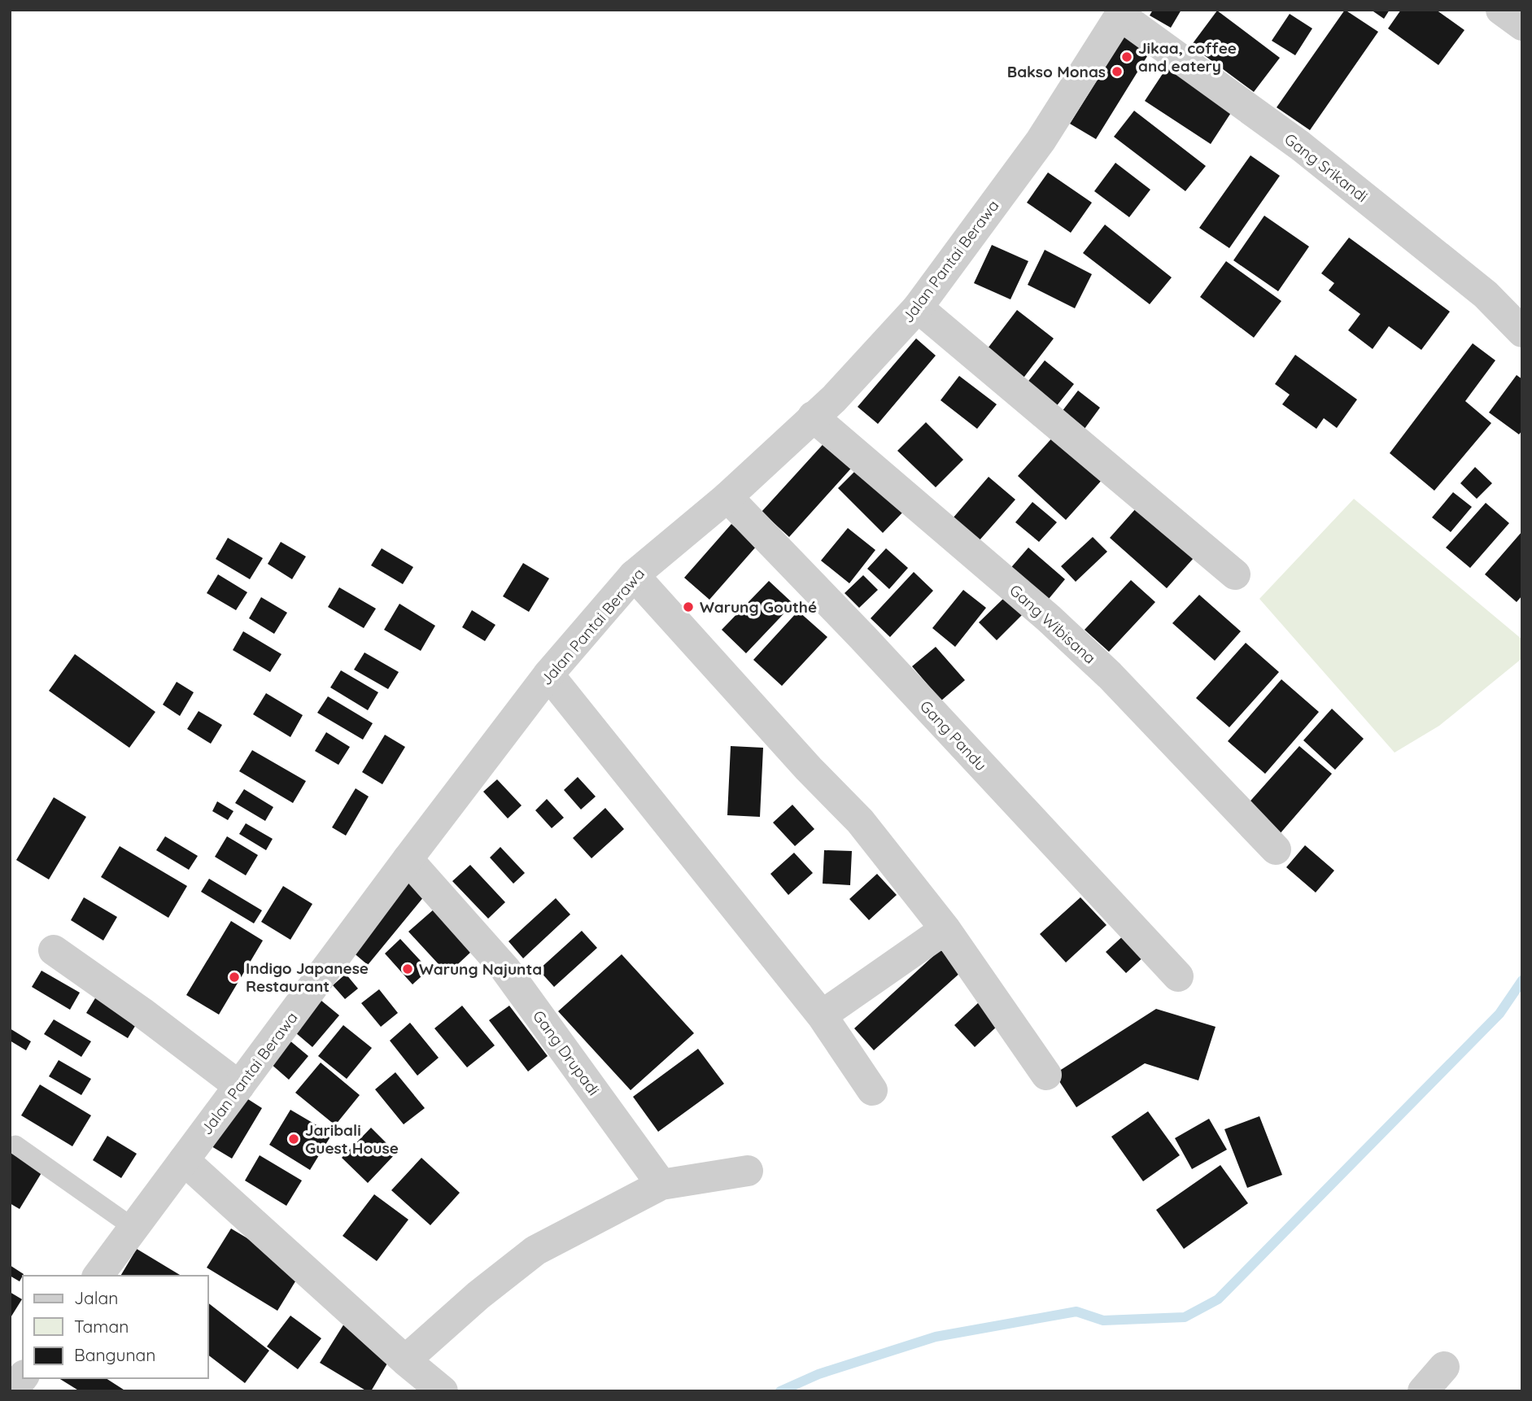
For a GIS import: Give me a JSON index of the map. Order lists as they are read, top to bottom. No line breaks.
{"streets":{"street":["Gang Srikandi","Jalan Pantai Berawa","Gang Wibisana","Gang Pandu","Gang Drupadi"]},"crossings":[["Gang Srikandi","Jalan Pantai Berawa"],["Jalan Pantai Berawa","Gang Wibisana"],["Jalan Pantai Berawa","Gang Pandu"],["Jalan Pantai Berawa","Gang Drupadi"]],"places":["Jikaa, coffee and eatery","Bakso Monas","Warung Gouthé","Warung Najunta","Indigo Japanese Restaurant","Jaribali Guest House"],"legend":["Jalan","Taman","Bangunan"]}
